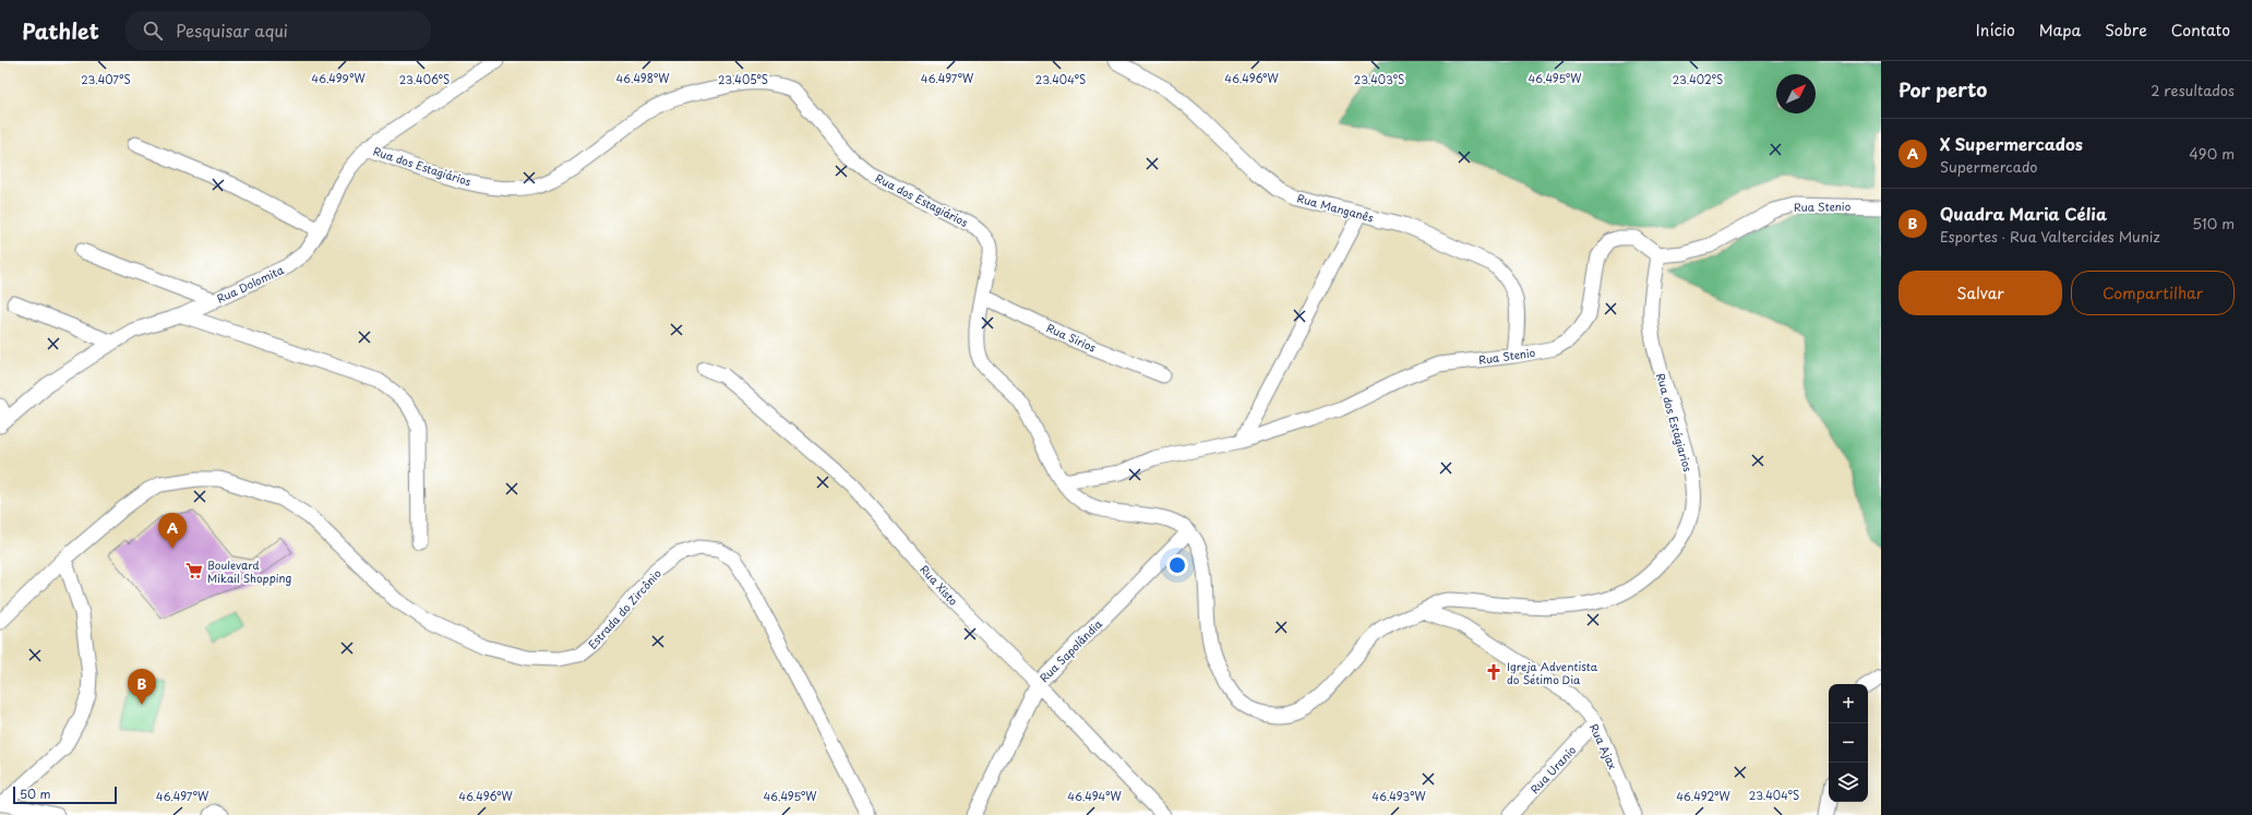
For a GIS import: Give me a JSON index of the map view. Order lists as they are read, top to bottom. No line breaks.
{"streets":{"street":["Rua dos Estagiários","Rua Stenio","Rua Manganês","Rua Dolomita","Rua Sirios","Rua dos Estágiarios","Rua Xisto","Estrada do Zircônio","Rua Sapolândia","Rua Ajax","Rua Uranio"]},"crossings":[["Rua dos Estagiários","Rua Stenio"],["Rua dos Estagiários","Rua Dolomita"],["Rua dos Estagiários","Rua Sirios"],["Rua dos Estagiários","Rua dos Estágiarios"],["Rua dos Estagiários","Rua Sapolândia"],["Rua dos Estagiários","Rua Ajax"],["Rua Stenio","Rua Manganês"],["Rua Stenio","Rua dos Estágiarios"],["Rua dos Estágiarios","Rua Ajax"],["Rua Xisto","Rua Sapolândia"],["Rua Ajax","Rua Uranio"]],"places":{"supermarket":["Boulevard Mikail Shopping"],"church":["Igreja Adventista do Sétimo Dia"]},"scale_bar":"50 m","north":"top right","page":{"header":"Pathlet","search":"Pesquisar aqui","nav":["Início","Mapa","Sobre","Contato"],"heading":["Por perto","2 resultados"],"list":[{"mark":"A","name":"X Supermercados","note":"Supermercado","value":"490 m"},{"mark":"B","name":"Quadra Maria Célia","note":"Esportes · Rua Valtercides Muniz","value":"510 m"}],"buttons":["Salvar","Compartilhar"],"pins":["A","B"],"map_buttons":["+","−"],"scale":"50 m"},"coordinates":["46.499°W","46.498°W","46.497°W","46.496°W","46.495°W","23.402°S","23.407°S","23.406°S","23.405°S","23.404°S","23.403°S","46.494°W","46.493°W","46.492°W"]}
